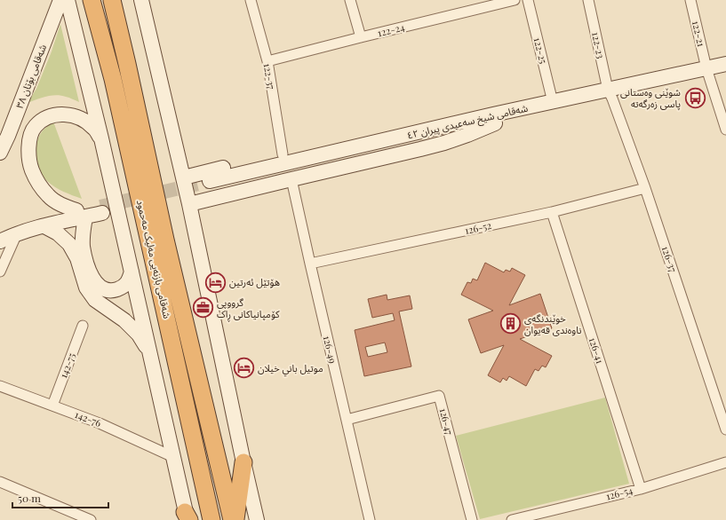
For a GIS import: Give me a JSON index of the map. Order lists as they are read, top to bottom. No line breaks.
{"streets":{"highway":["شەقامی بازنەیی مەلیک مەحمود"],"main road":["شەقامی بۆتان ٣٨","شەقامی شیخ سەعیدی پیران ٤٢"],"street":["122-24","122-21","122-23","122-25","122-37","126-52","126-37","126-49","126-41","142-75","142-76","126-47","126-54"]},"crossings":[["122-24","122-37"],["122-21","شەقامی شیخ سەعیدی پیران ٤٢"],["122-23","شەقامی شیخ سەعیدی پیران ٤٢"],["122-23","126-37"],["122-25","شەقامی شیخ سەعیدی پیران ٤٢"],["شەقامی شیخ سەعیدی پیران ٤٢","126-37"],["126-52","126-37"],["126-52","126-49"],["126-52","126-41"],["126-49","126-47"],["126-41","126-54"],["142-75","142-76"]],"places":{"bus stop":["شوێنی وەستانی پاسی زەرگەتە"],"hotel":["هۆتێل ئەرتین","موتيل باني خيلان"],"office":["گرووپی کۆمپانیاکانی ڕاک"],"building":["خوێندنگەی ناوەندی قەیوان"]},"scale_bar":"50 m"}
